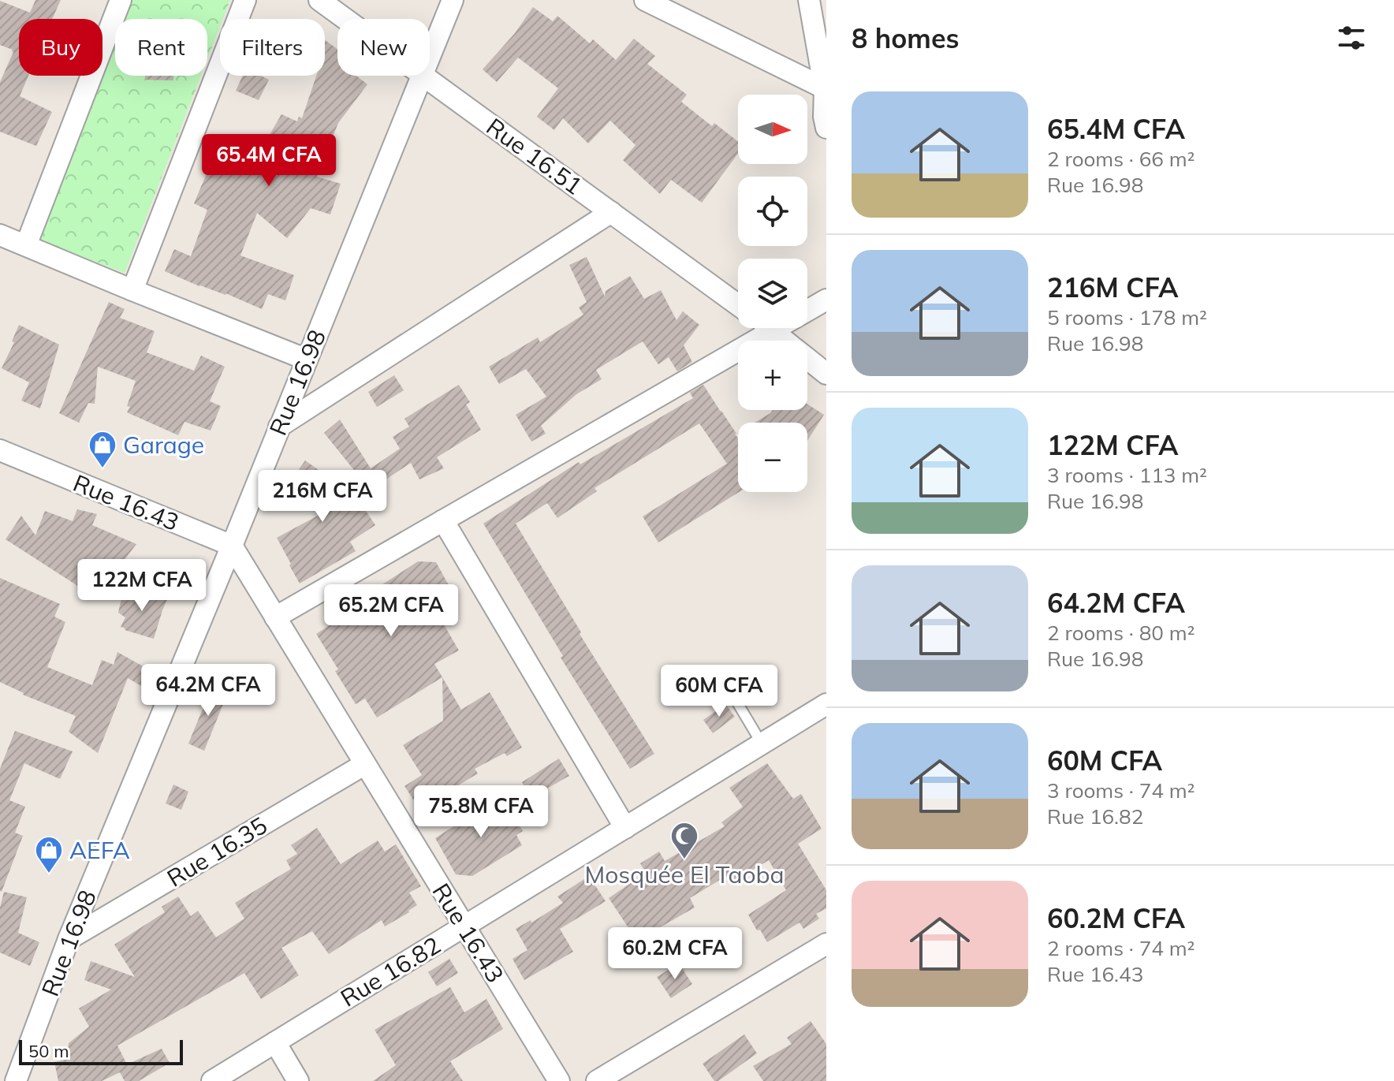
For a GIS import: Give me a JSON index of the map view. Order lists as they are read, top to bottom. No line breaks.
{"streets":{"street":["Rue 16.51","Rue 16.98","Rue 16.43","Rue 16.35","Rue 16.82"]},"crossings":[["Rue 16.98","Rue 16.43"],["Rue 16.98","Rue 16.35"],["Rue 16.43","Rue 16.35"],["Rue 16.43","Rue 16.82"]],"places":{"shop":["Garage","AEFA"],"mosque":["Mosquée El Taoba"]},"scale_bar":"50 m","north":"right","page":{"heading":"8 homes","chip":["Buy","Rent","Filters","New"],"list":[{"name":"65.4M CFA","note":"2 rooms · 66 m² · Rue 16.98"},{"name":"216M CFA","note":"5 rooms · 178 m² · Rue 16.98"},{"name":"122M CFA","note":"3 rooms · 113 m² · Rue 16.98"},{"name":"64.2M CFA","note":"2 rooms · 80 m² · Rue 16.98"},{"name":"60M CFA","note":"3 rooms · 74 m² · Rue 16.82"},{"name":"60.2M CFA","note":"2 rooms · 74 m² · Rue 16.43"}],"map_buttons":["+","−"],"price":["65.4M CFA","216M CFA","122M CFA","65.2M CFA","64.2M CFA","60M CFA","75.8M CFA","60.2M CFA"],"scale":"50 m"}}
